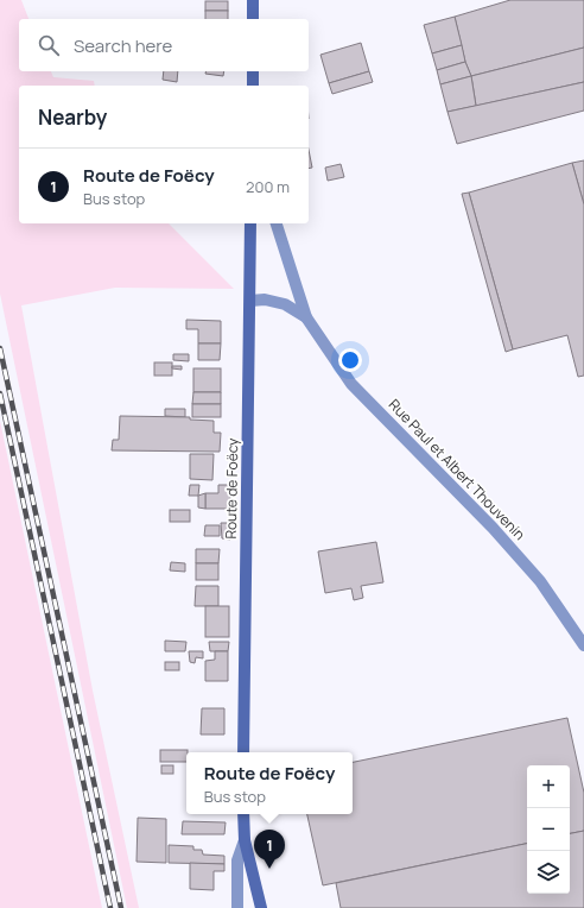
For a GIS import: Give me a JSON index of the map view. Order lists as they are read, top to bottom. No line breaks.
{"streets":{"street":["Rue Paul et Albert Thouvenin","Route de Foëcy"]},"crossings":[["Rue Paul et Albert Thouvenin","Route de Foëcy"]],"page":{"search":"Search here","heading":"Nearby","list":[{"mark":"1","name":"Route de Foëcy","note":"Bus stop","value":"200 m"}],"popup":["Route de Foëcy","Bus stop"],"map_buttons":["+","−"],"pins":"1"}}
